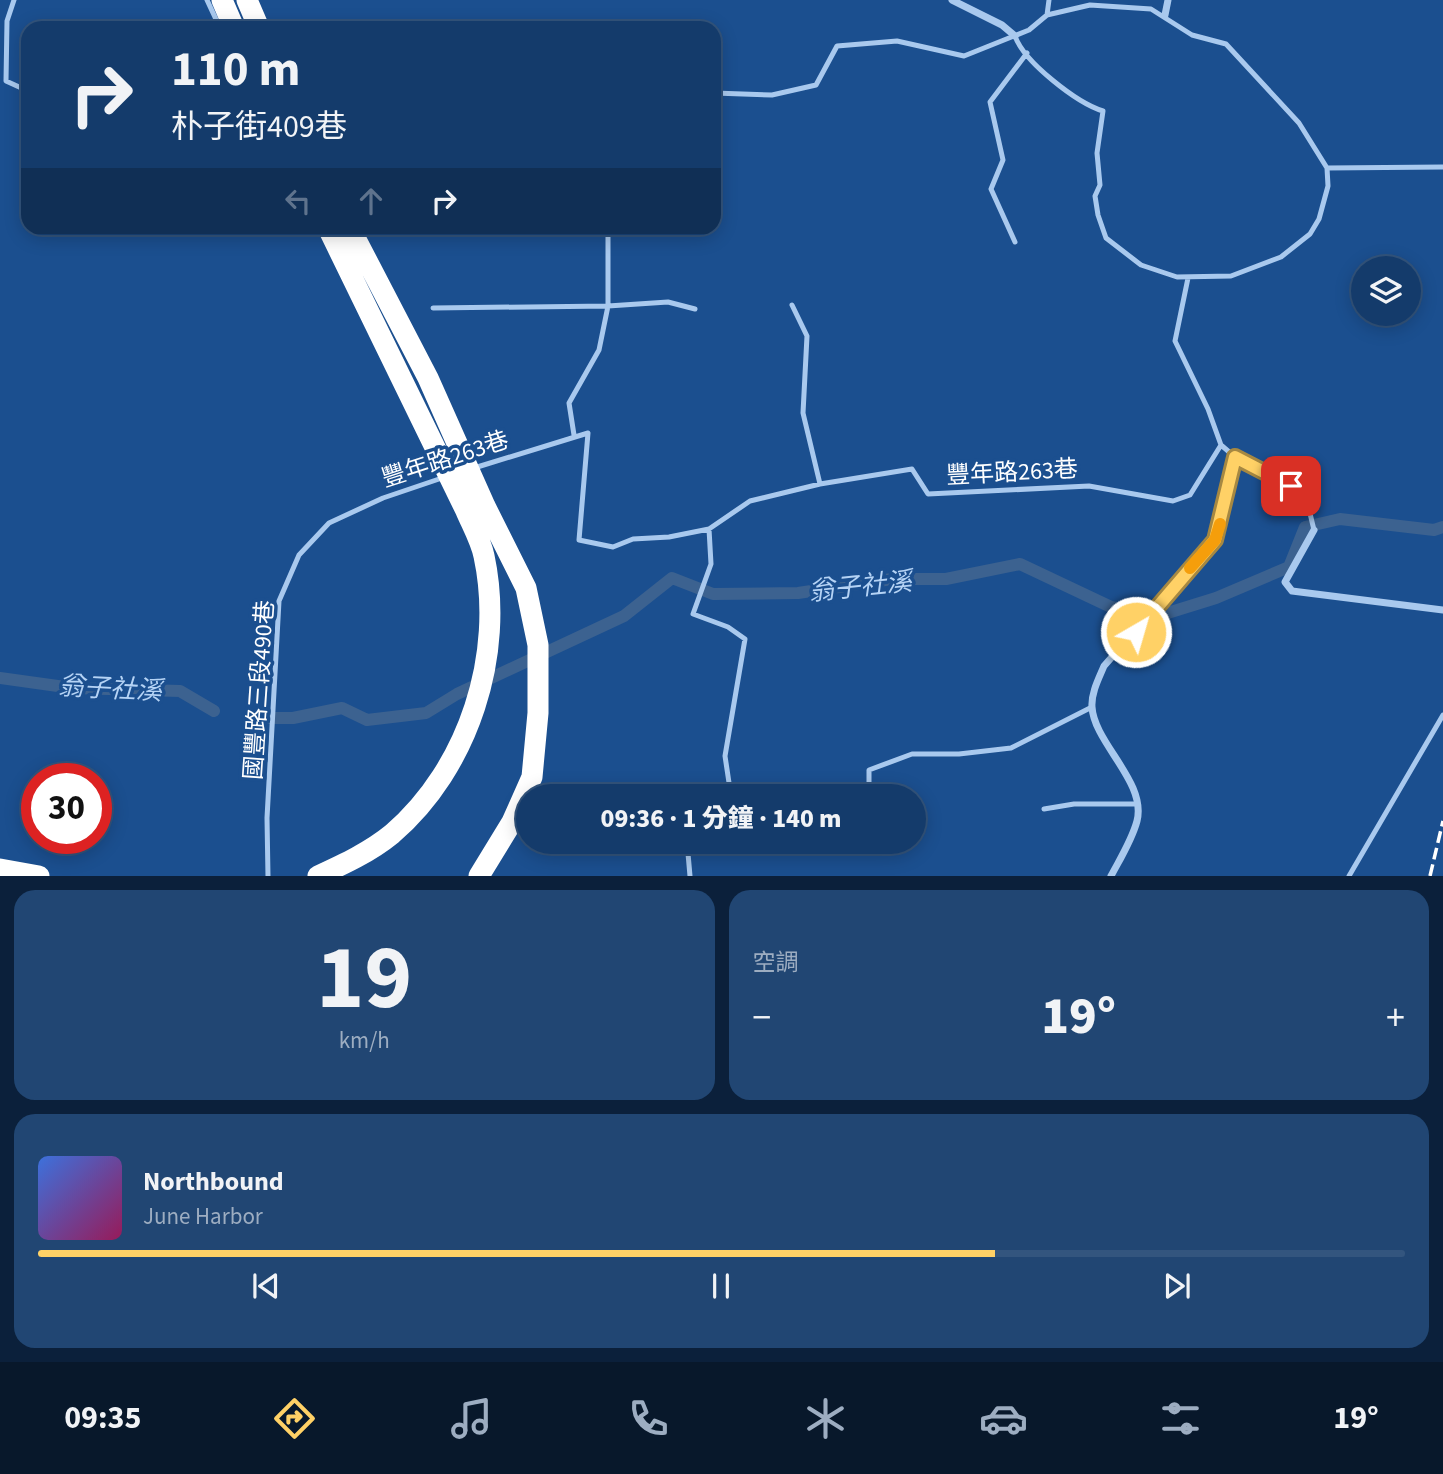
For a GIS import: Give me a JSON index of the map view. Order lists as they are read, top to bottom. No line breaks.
{"streets":{"lane":["豐年路263巷","國豐路三段490巷"]},"crossings":[["豐年路263巷","國豐路三段490巷"]],"water":["翁子社溪"],"page":{"turn":["110 m","朴子街409巷"],"limit":"30","trip":"09:36 · 1 分鐘 · 140 m","tile":[["19","km/h"],"空調"],"heat":["−","19°","+"],"song":["Northbound","June Harbor"],"tabs":["09:35","19°"]}}
